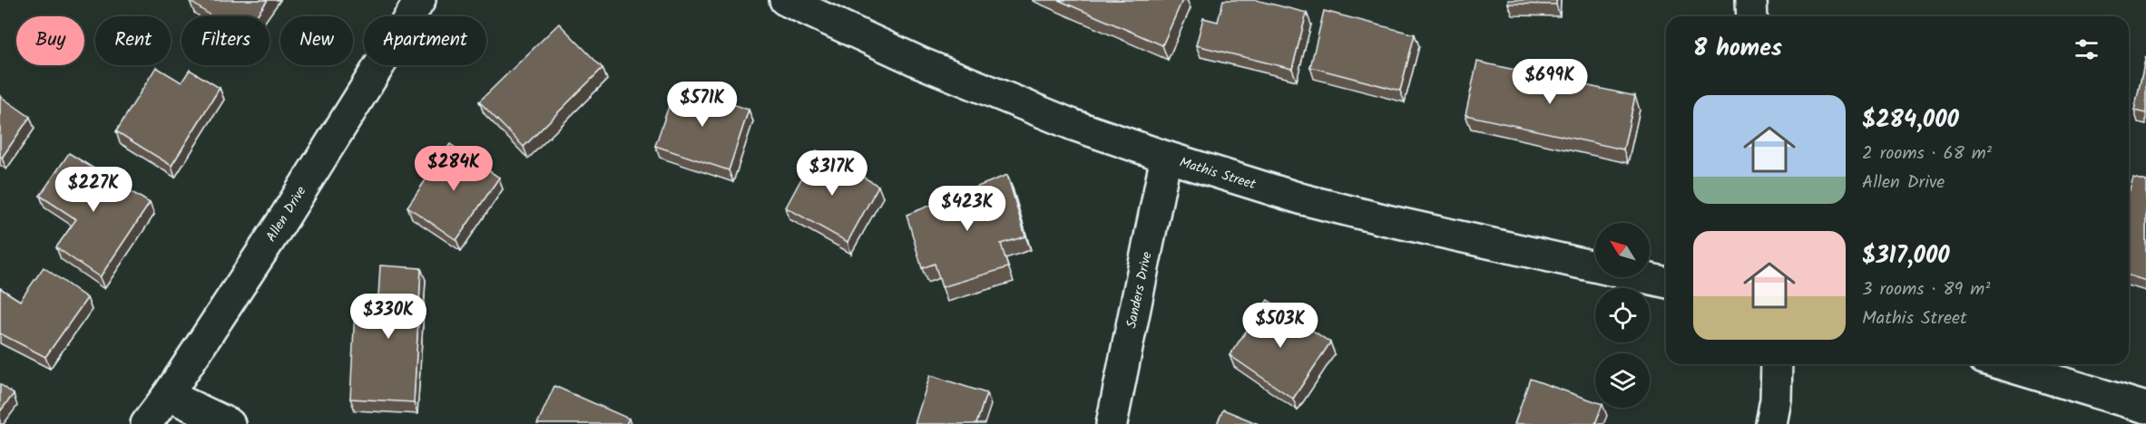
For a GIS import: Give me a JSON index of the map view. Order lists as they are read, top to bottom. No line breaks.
{"streets":{"street":["Mathis Street","Allen Drive","Sanders Drive"]},"crossings":[["Mathis Street","Sanders Drive"]],"north":"top left","page":{"chip":["Buy","Rent","Filters","New","Apartment"],"heading":"8 homes","price":["$699K","$571K","$284K","$317K","$227K","$423K","$330K","$503K"],"list":[{"name":"$284,000","note":"2 rooms · 68 m² · Allen Drive"},{"name":"$317,000","note":"3 rooms · 89 m² · Mathis Street"}]}}
